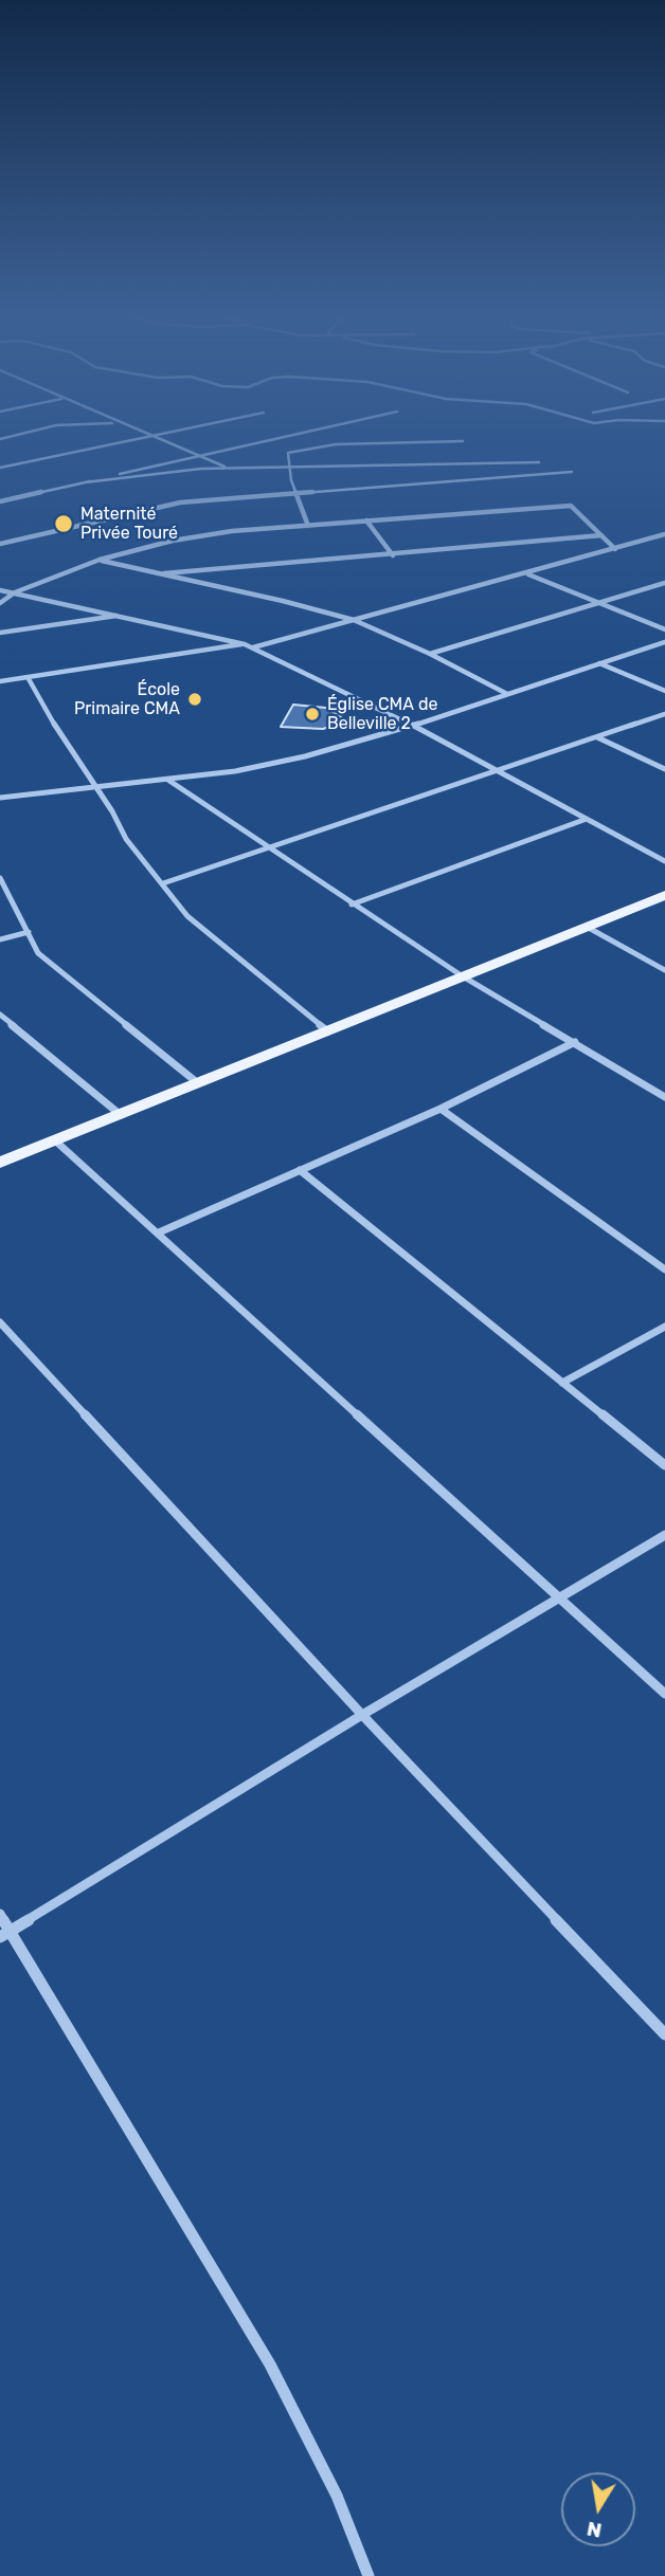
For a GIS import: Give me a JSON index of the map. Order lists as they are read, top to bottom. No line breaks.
{"places":["Maternité Privée Touré","École Primaire CMA","Église CMA de Belleville 2"],"north":"bottom"}
